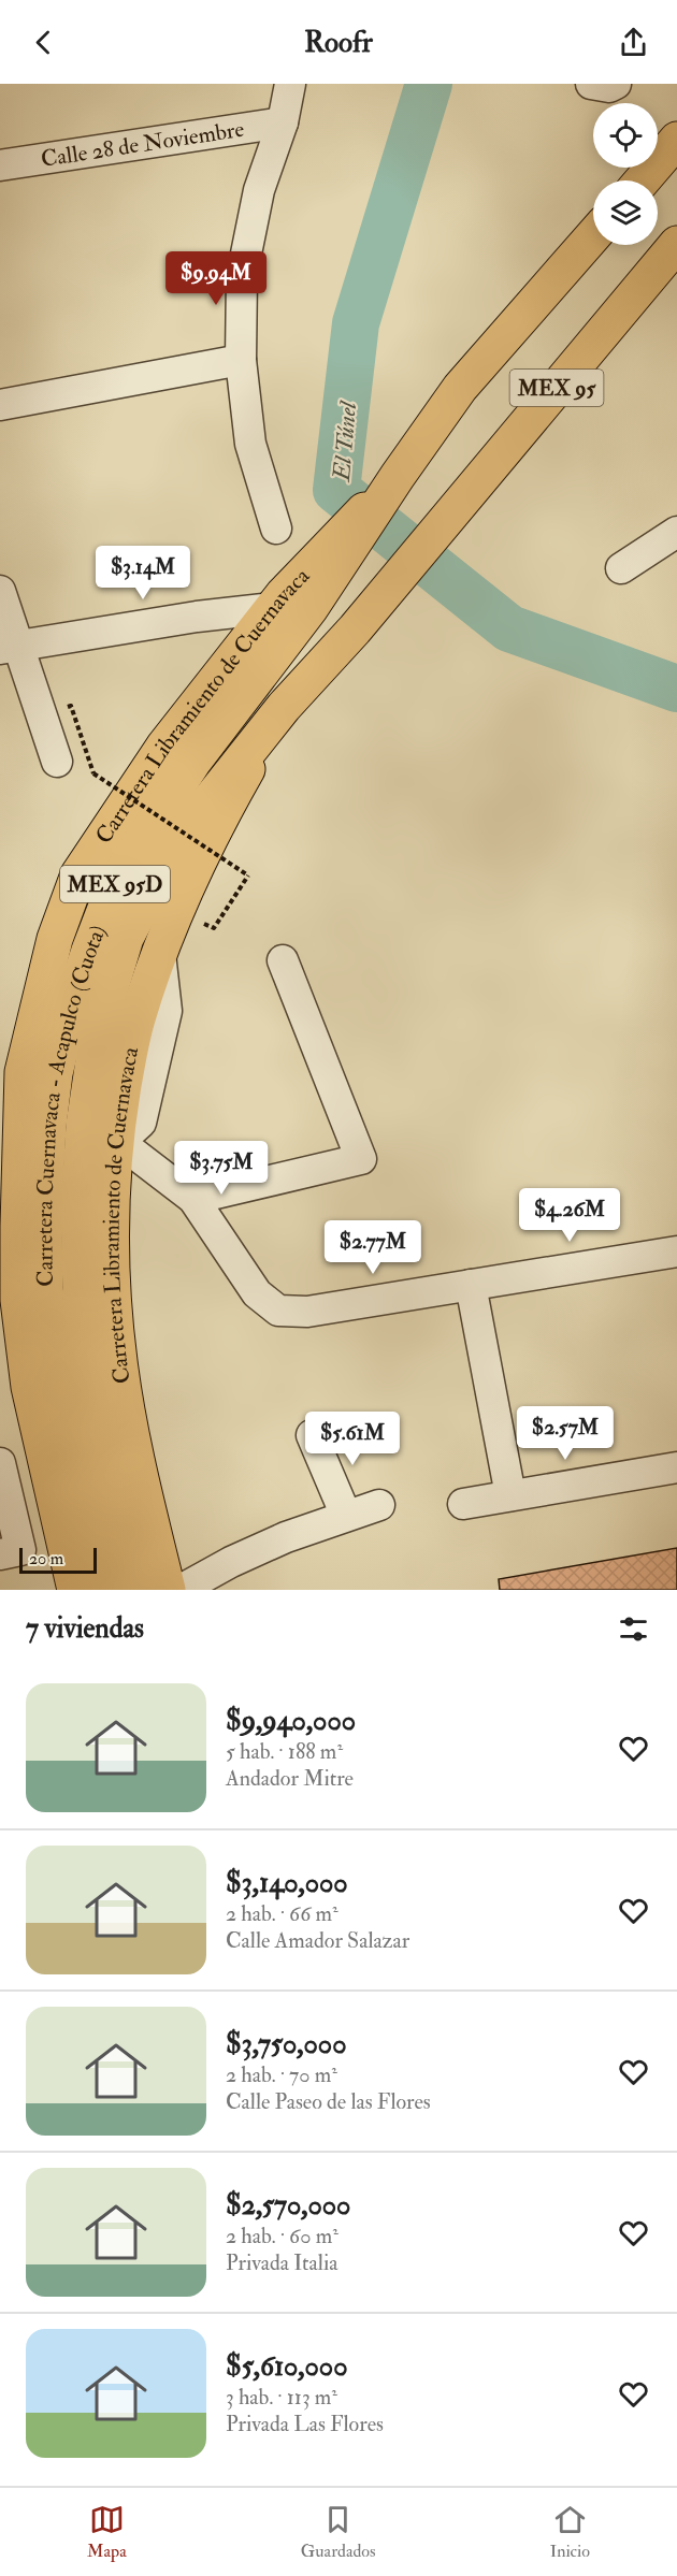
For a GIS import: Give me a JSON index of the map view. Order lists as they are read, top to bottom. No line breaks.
{"streets":{"main road":["MEX 95","Carretera Libramiento de Cuernavaca","MEX 95D","Carretera Cuernavaca - Acapulco (Cuota)"],"street":["Calle 28 de Noviembre"]},"crossings":[["MEX 95","Carretera Cuernavaca - Acapulco (Cuota)"],["Carretera Libramiento de Cuernavaca","Carretera Cuernavaca - Acapulco (Cuota)"]],"water":["El Túnel"],"scale_bar":"20 m","page":{"header":"Roofr","price":["$9.94M","$3.14M","$3.75M","$4.26M","$2.77M","$2.57M","$5.61M"],"scale":"20 m","heading":"7 viviendas","list":[{"name":"$9,940,000","note":"5 hab. · 188 m² · Andador Mitre"},{"name":"$3,140,000","note":"2 hab. · 66 m² · Calle Amador Salazar"},{"name":"$3,750,000","note":"2 hab. · 70 m² · Calle Paseo de las Flores"},{"name":"$2,570,000","note":"2 hab. · 60 m² · Privada Italia"},{"name":"$5,610,000","note":"3 hab. · 113 m² · Privada Las Flores"}],"tabs":["Mapa","Guardados","Inicio"]}}
